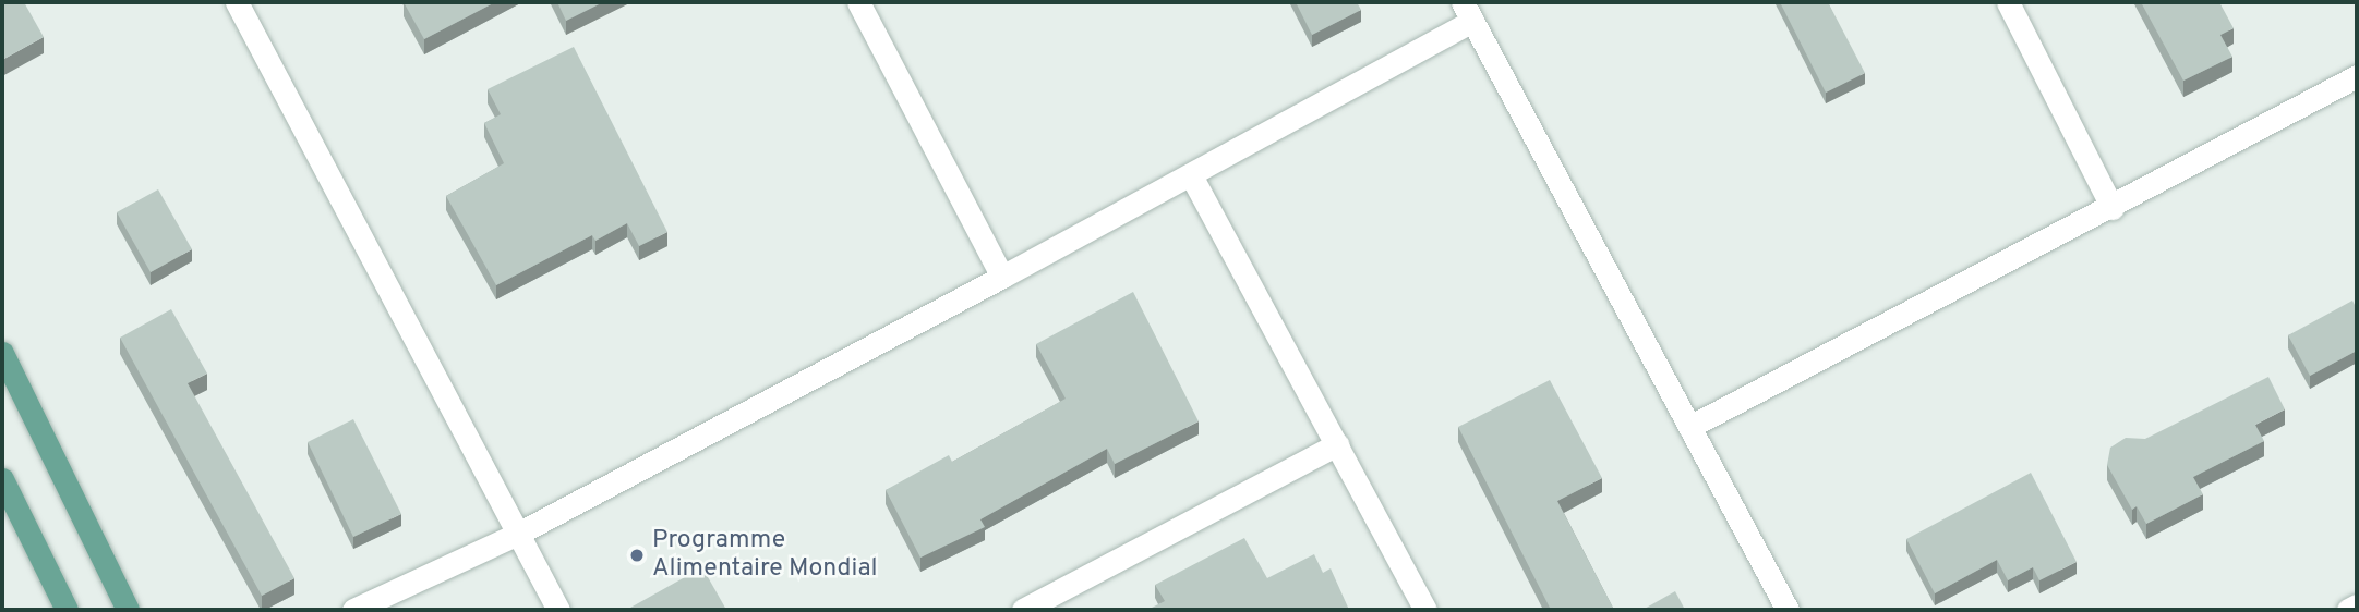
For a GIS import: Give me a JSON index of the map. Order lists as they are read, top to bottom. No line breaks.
{"places":["Programme Alimentaire Mondial"]}
